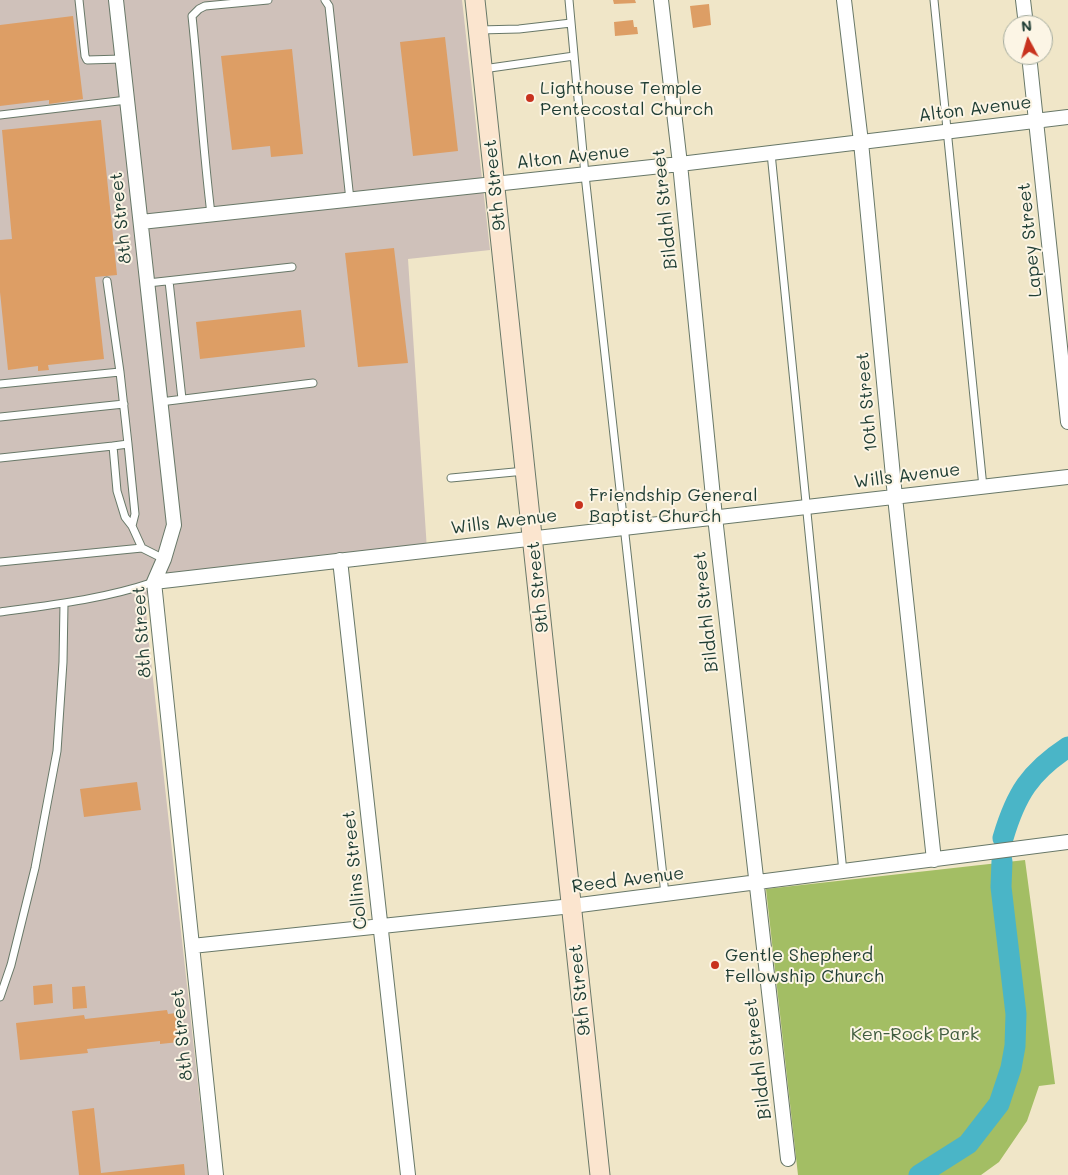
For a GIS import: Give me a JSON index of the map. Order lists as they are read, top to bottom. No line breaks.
{"streets":{"street":["Alton Avenue","9th Street","Bildahl Street","8th Street","Lapey Street","10th Street","Wills Avenue","Collins Street","Reed Avenue"]},"crossings":[["Alton Avenue","9th Street"],["Alton Avenue","Bildahl Street"],["Alton Avenue","8th Street"],["Alton Avenue","Lapey Street"],["Alton Avenue","10th Street"],["9th Street","Wills Avenue"],["9th Street","Reed Avenue"],["Bildahl Street","Wills Avenue"],["Bildahl Street","Reed Avenue"],["8th Street","Wills Avenue"],["8th Street","Reed Avenue"],["10th Street","Wills Avenue"],["10th Street","Reed Avenue"],["Wills Avenue","Collins Street"],["Collins Street","Reed Avenue"]],"parks":["Ken-Rock Park"],"places":["Lighthouse Temple Pentecostal Church","Friendship General Baptist Church","Gentle Shepherd Fellowship Church"],"north":"top"}
